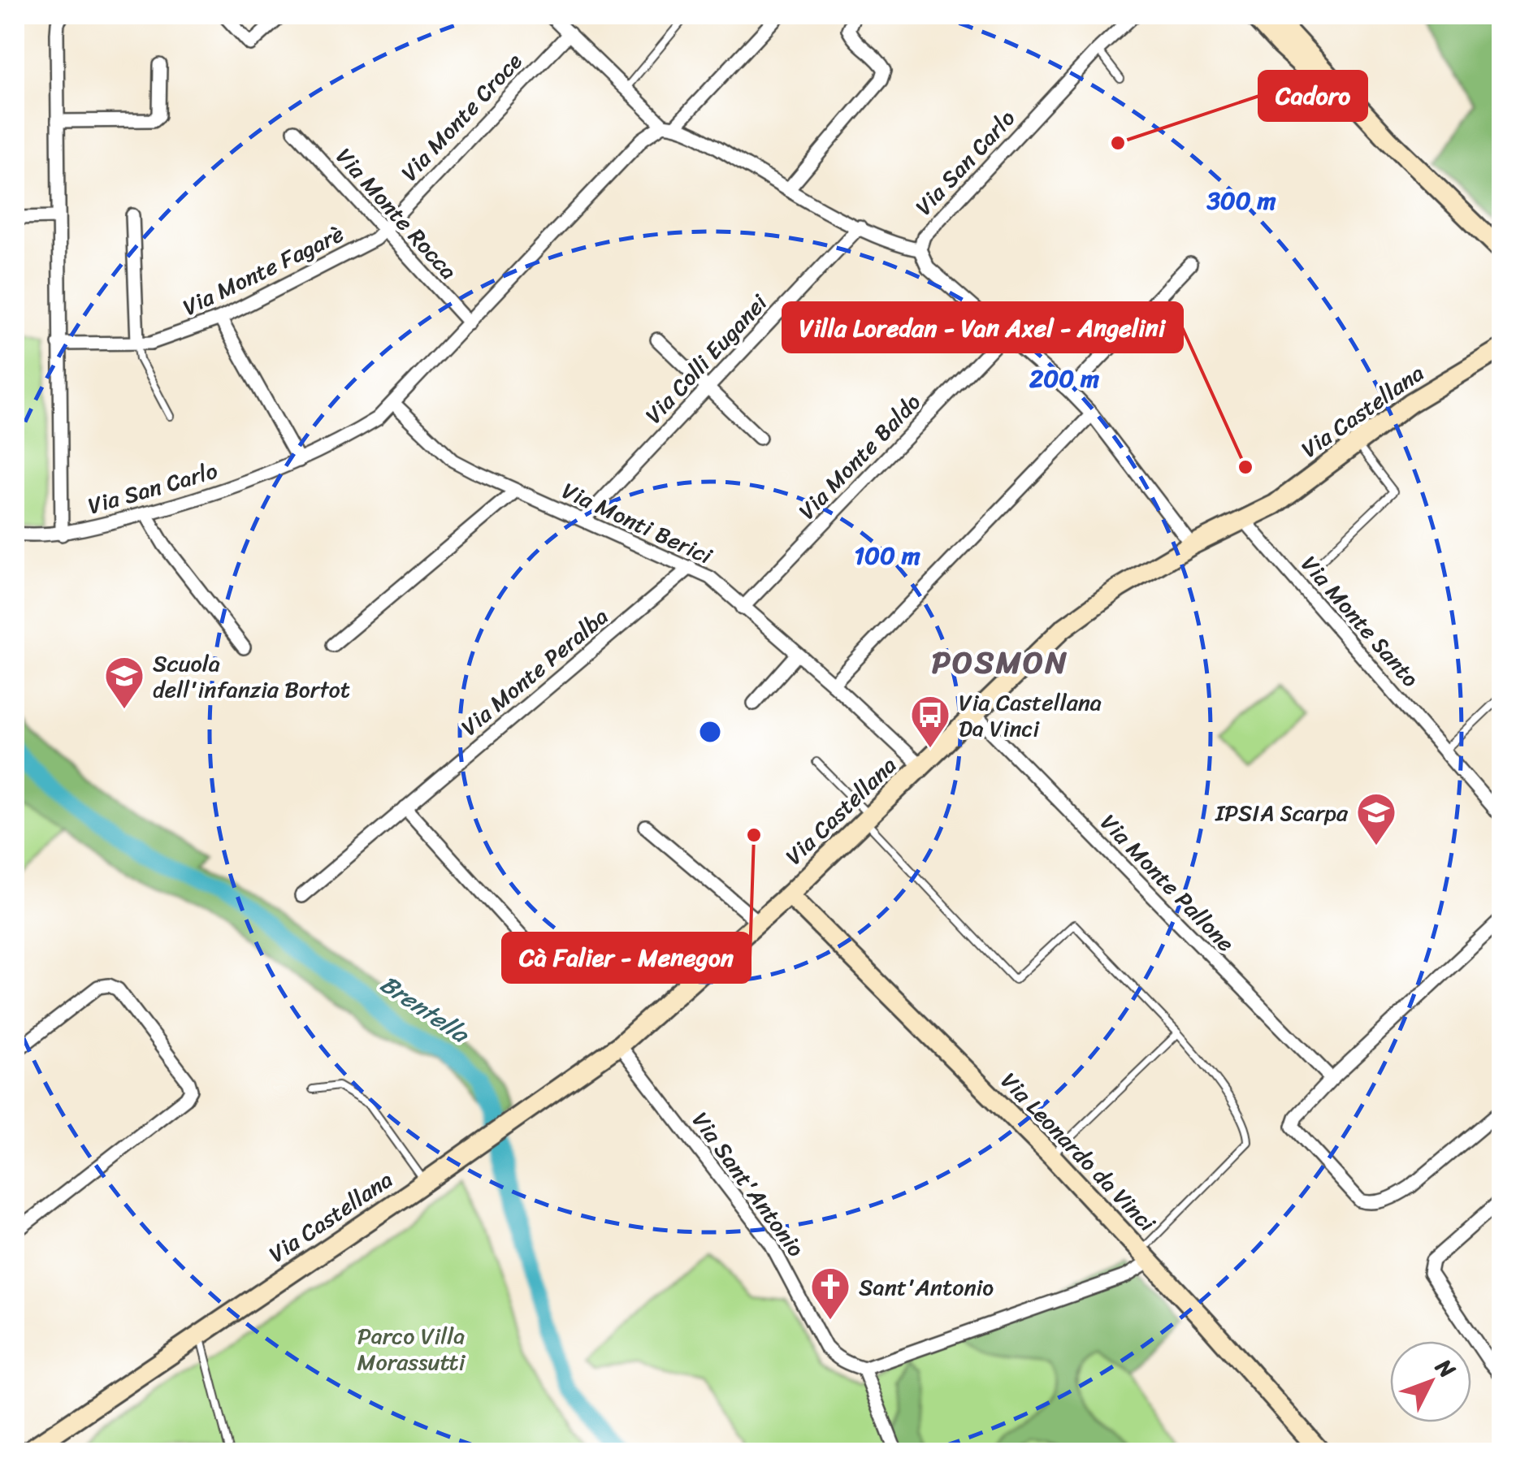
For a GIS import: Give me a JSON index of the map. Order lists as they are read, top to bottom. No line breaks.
{"streets":{"main road":["Via Castellana","Via Leonardo da Vinci"],"street":["Via Monte Croce","Via San Carlo","Via Monte Rocca","Via Monte Fagarè","Via Colli Euganei","Via Monte Baldo","Via Monti Berici","Via Monte Santo","Via Monte Peralba","Via Monte Pallone","Via Sant'Antonio"]},"crossings":[["Via Monte Croce","Via Monte Rocca"],["Via Monte Croce","Via Monte Fagarè"],["Via San Carlo","Via Monte Rocca"],["Via San Carlo","Via Colli Euganei"],["Via San Carlo","Via Monti Berici"],["Via Monte Rocca","Via Monte Fagarè"],["Via Colli Euganei","Via Monti Berici"],["Via Castellana","Via Monti Berici"],["Via Castellana","Via Monte Santo"],["Via Castellana","Via Monte Pallone"],["Via Castellana","Via Leonardo da Vinci"],["Via Castellana","Via Sant'Antonio"],["Via Monte Baldo","Via Monti Berici"],["Via Monti Berici","Via Monte Peralba"]],"districts":["POSMON"],"water":["Brentella"],"parks":["Parco Villa Morassutti"],"places":{"other":["Cadoro","Villa Loredan - Van Axel - Angelini","Cà Falier - Menegon"],"school or university":["Scuola dell'infanzia Bortot","IPSIA Scarpa"],"bus stop":["Via Castellana Da Vinci"],"church":["Sant'Antonio"]},"north":"top right","rings":["300 m","200 m","100 m"]}
